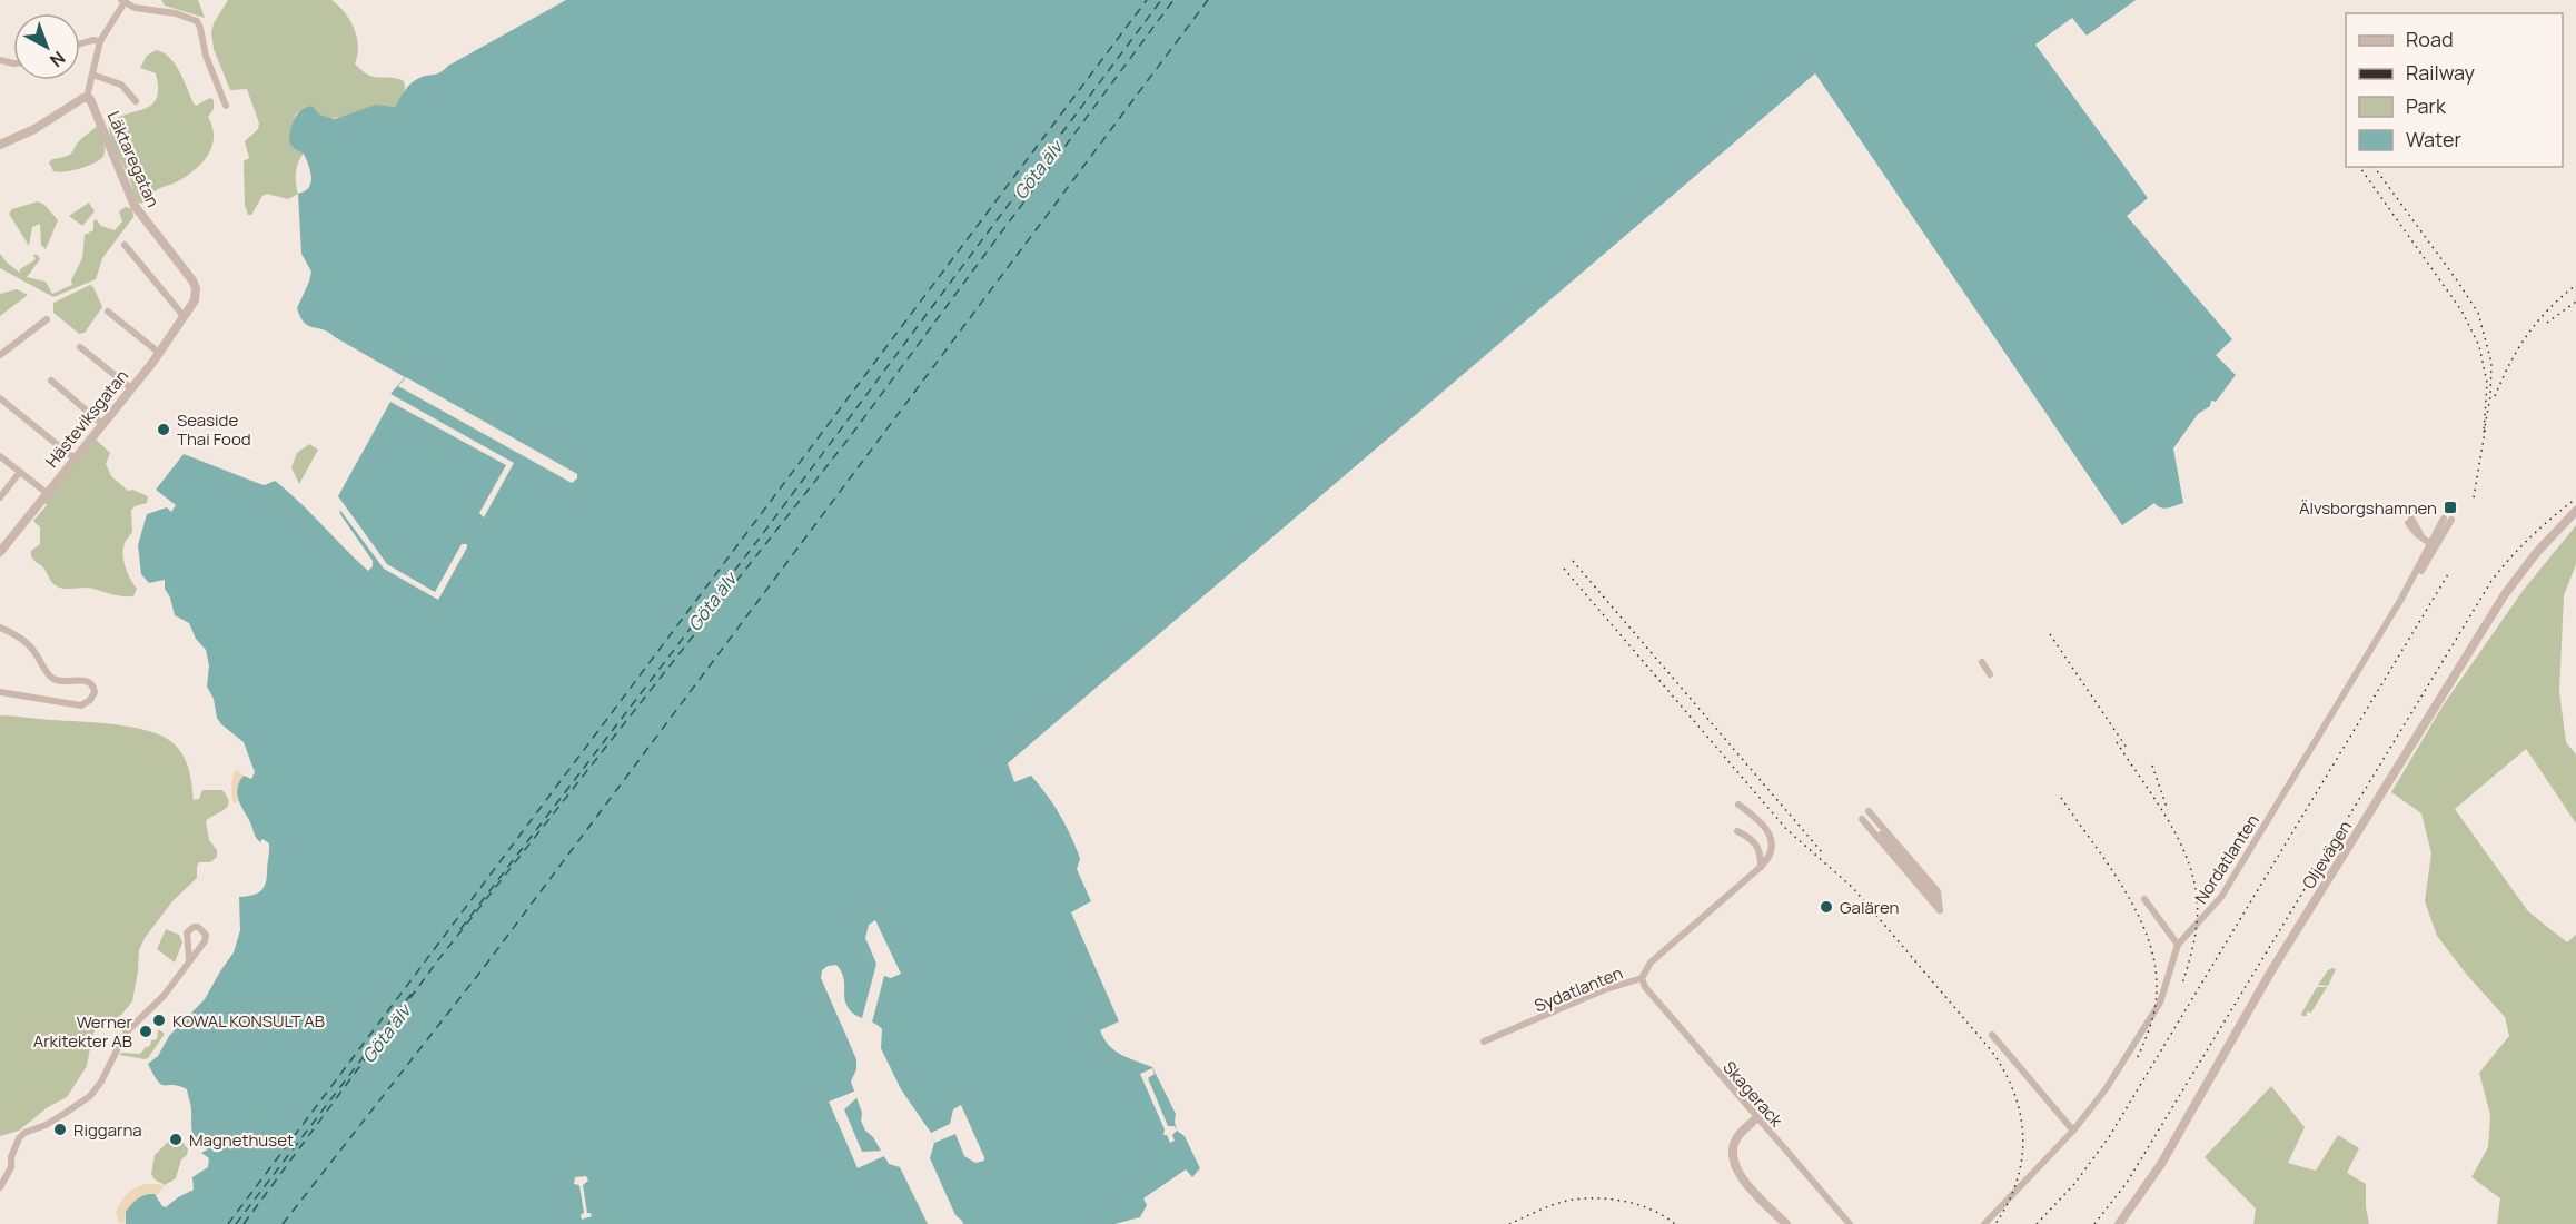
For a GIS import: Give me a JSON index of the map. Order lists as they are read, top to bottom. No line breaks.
{"streets":{"street":["Läktaregatan","Hästeviksgatan","Oljevägen","Nordatlanten","Sydatlanten","Skagerack"]},"crossings":[["Läktaregatan","Hästeviksgatan"],["Sydatlanten","Skagerack"]],"water":["Göta älv"],"places":{"other":["Seaside Thai Food","Galären","KOWAL KONSULT AB","Werner Arkitekter AB","Riggarna","Magnethuset"],"transit":["Älvsborgshamnen"]},"legend":["Road","Railway","Park","Water"],"north":"bottom right"}
